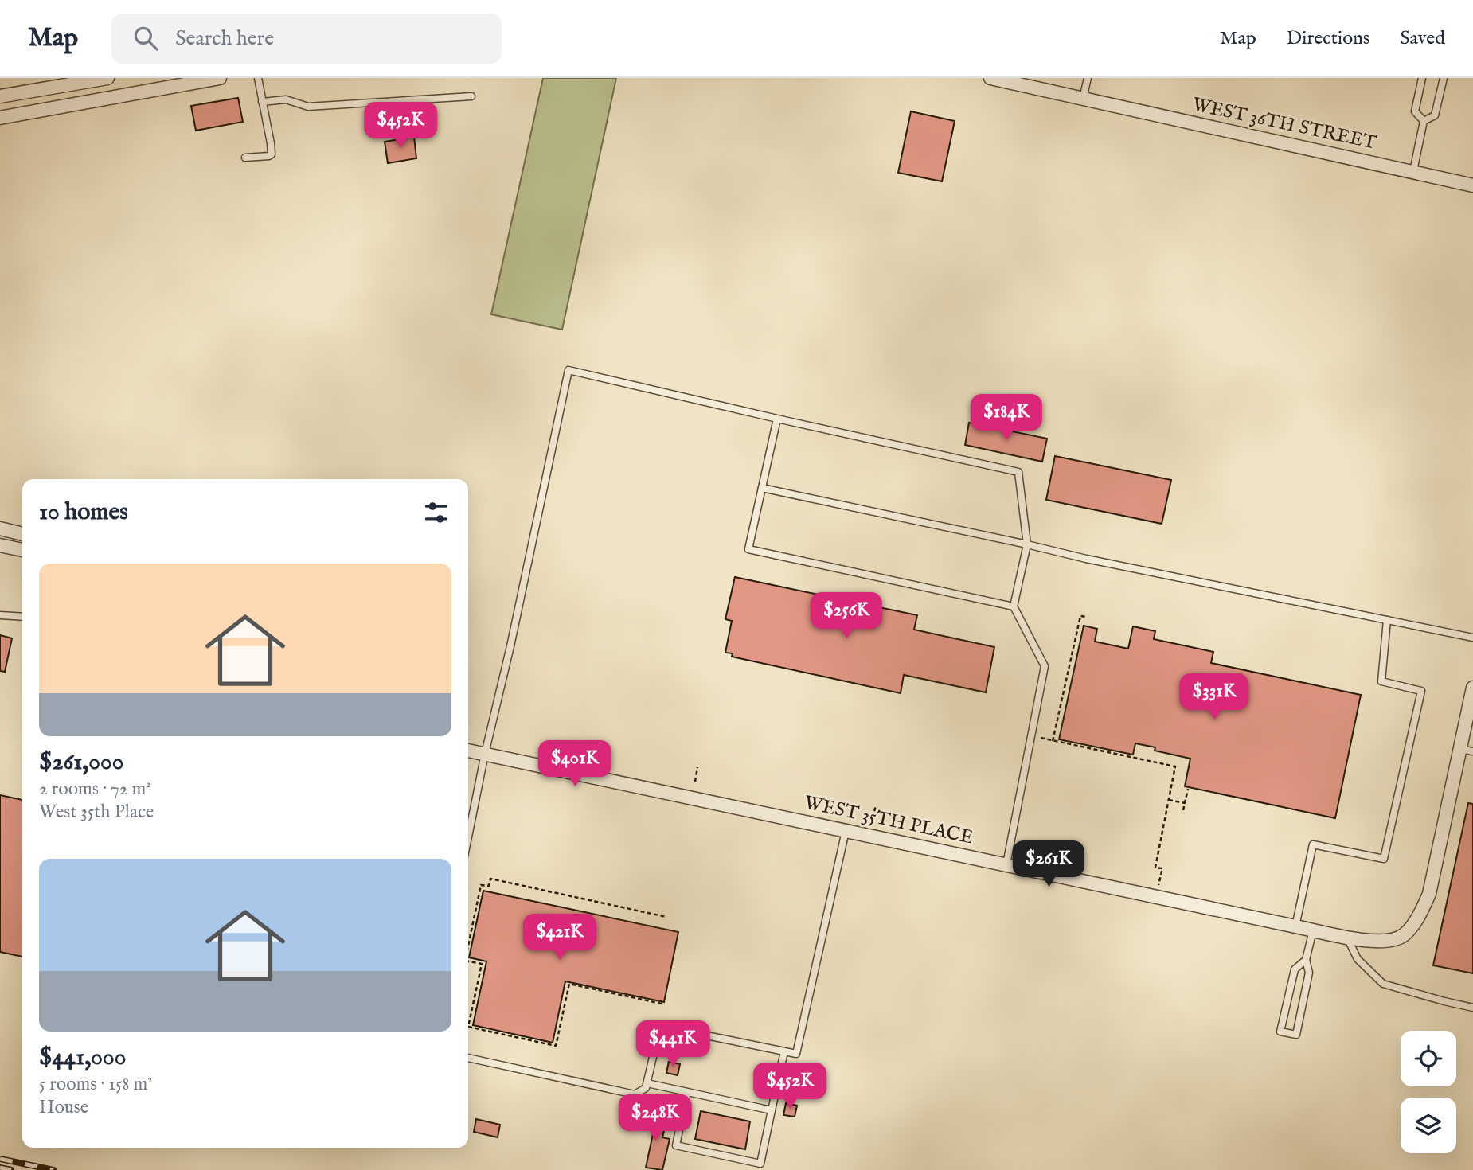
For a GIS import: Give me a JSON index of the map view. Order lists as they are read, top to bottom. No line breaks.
{"streets":{"street":["WEST 36TH STREET","WEST 35TH PLACE"]},"page":{"header":"Map","search":"Search here","nav":["Map","Directions","Saved"],"price":["$452K","$184K","$256K","$331K","$401K","$261K","$421K","$441K","$452K","$248K"],"heading":"10 homes","list":[{"name":"$261,000","note":"2 rooms · 72 m² · West 35th Place"},{"name":"$441,000","note":"5 rooms · 158 m² · House"}]}}
